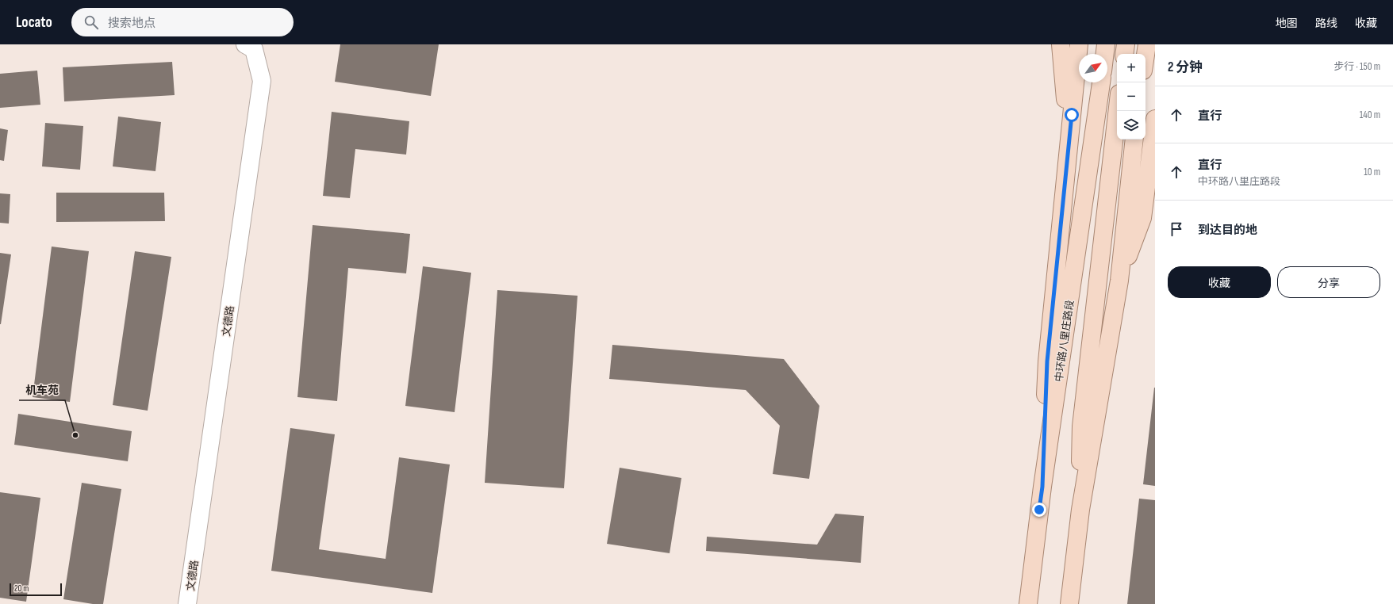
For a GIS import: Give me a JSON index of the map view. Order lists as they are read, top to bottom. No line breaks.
{"streets":{"main road":["中环路八里庄路段"],"street":["文德路"]},"places":["机车苑"],"scale_bar":"20 m","north":"top right","page":{"header":"Locato","search":"搜索地点","nav":["地图","路线","收藏"],"heading":["2 分钟","步行 · 150 m"],"map_buttons":["+","−"],"list":[["直行","140 m"],["直行","中环路八里庄路段","10 m"],"到达目的地"],"buttons":["收藏","分享"],"scale":"20 m"}}
